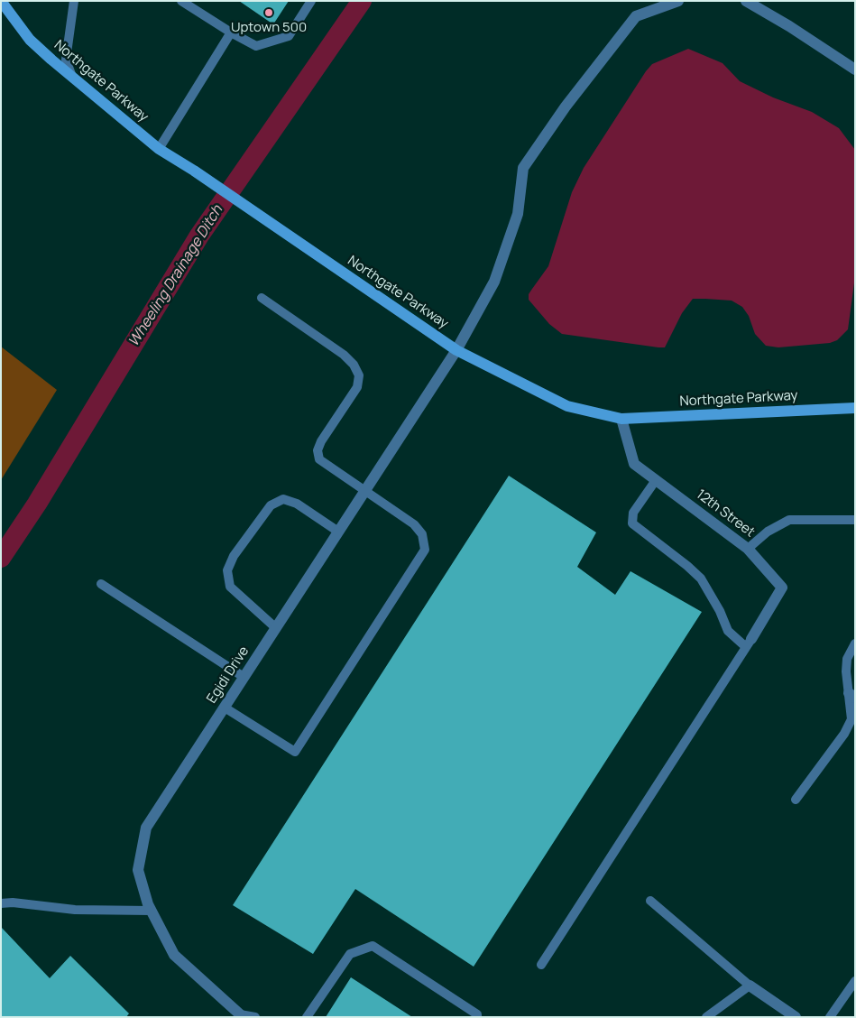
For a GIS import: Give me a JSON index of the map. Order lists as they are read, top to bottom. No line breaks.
{"streets":{"street":["Northgate Parkway","12th Street","Egidi Drive"]},"crossings":[["Northgate Parkway","12th Street"],["Northgate Parkway","Egidi Drive"]],"water":["Wheeling Drainage Ditch"],"places":["Uptown 500"]}
